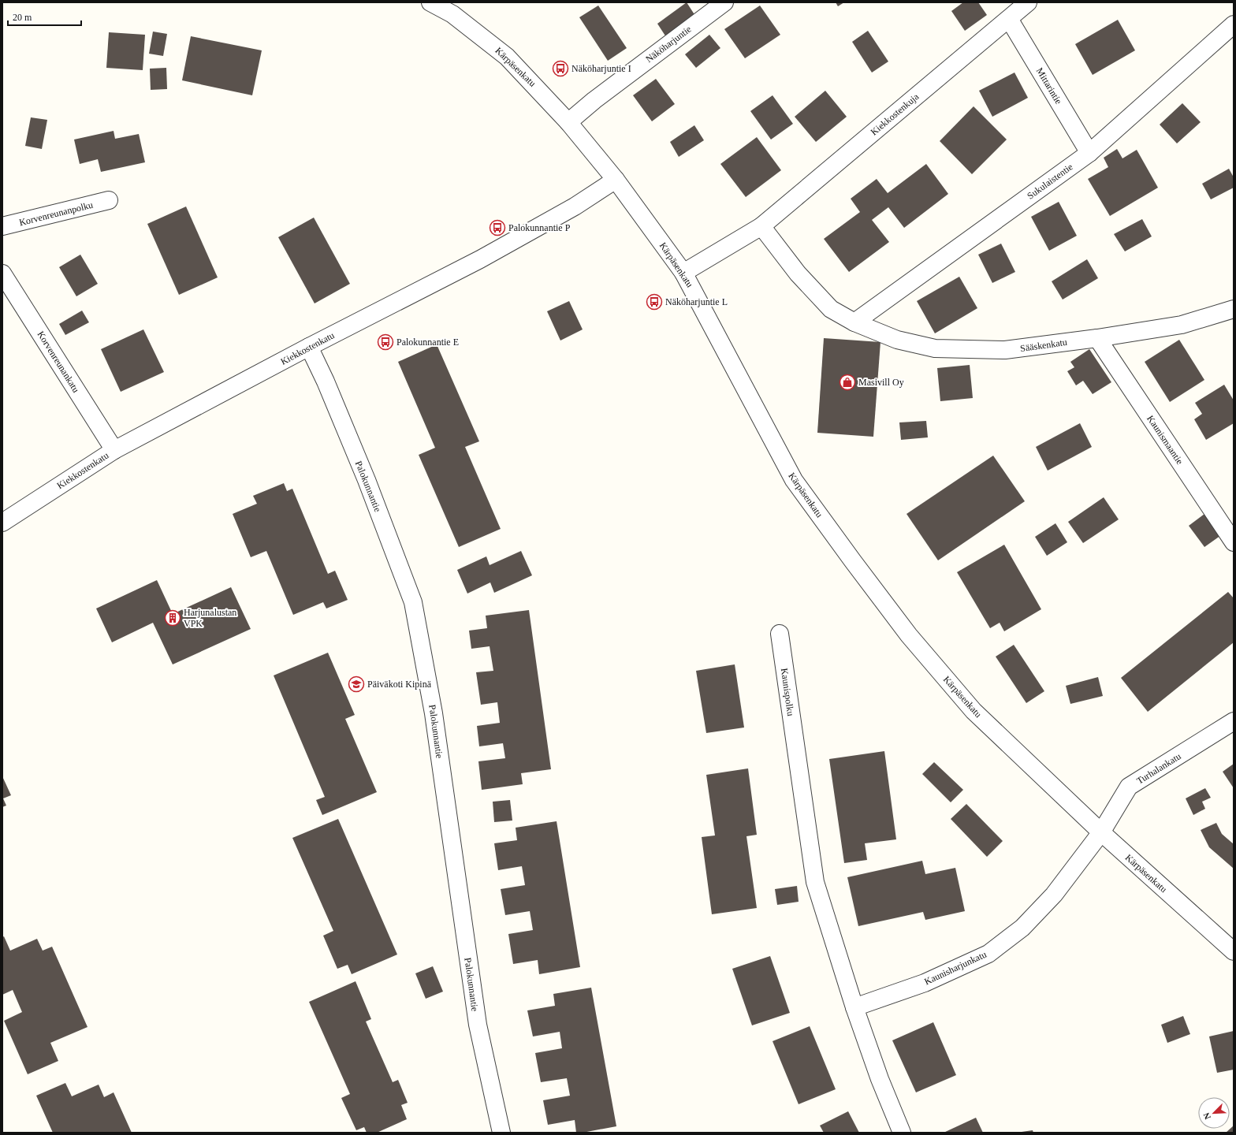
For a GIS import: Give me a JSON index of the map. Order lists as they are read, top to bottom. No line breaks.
{"streets":{"street":["Näköharjuntie","Kärpäsenkatu","Mittarintie","Kiekkostenkuja","Sukulaistentie","Korvenreunanpolku","Sääskenkatu","Kiekkostenkatu","Korvenreunankatu","Kaunismaantie","Palokunnantie","Kaunispolku","Turhalankatu","Kaunisharjunkatu"]},"crossings":[["Näköharjuntie","Kärpäsenkatu"],["Kärpäsenkatu","Kiekkostenkuja"],["Kärpäsenkatu","Kiekkostenkatu"],["Kärpäsenkatu","Turhalankatu"],["Kärpäsenkatu","Kaunisharjunkatu"],["Mittarintie","Kiekkostenkuja"],["Mittarintie","Sukulaistentie"],["Sukulaistentie","Sääskenkatu"],["Sääskenkatu","Kaunismaantie"],["Kiekkostenkatu","Korvenreunankatu"],["Kiekkostenkatu","Palokunnantie"],["Kaunispolku","Kaunisharjunkatu"],["Turhalankatu","Kaunisharjunkatu"]],"places":{"bus stop":["Näköharjuntie I","Palokunnantie P","Näköharjuntie L","Palokunnantie E"],"shop":["Masivill Oy"],"building":["Harjunalustan VPK"],"school or university":["Päiväkoti Kipinä"]},"scale_bar":"20 m","north":"bottom left"}
